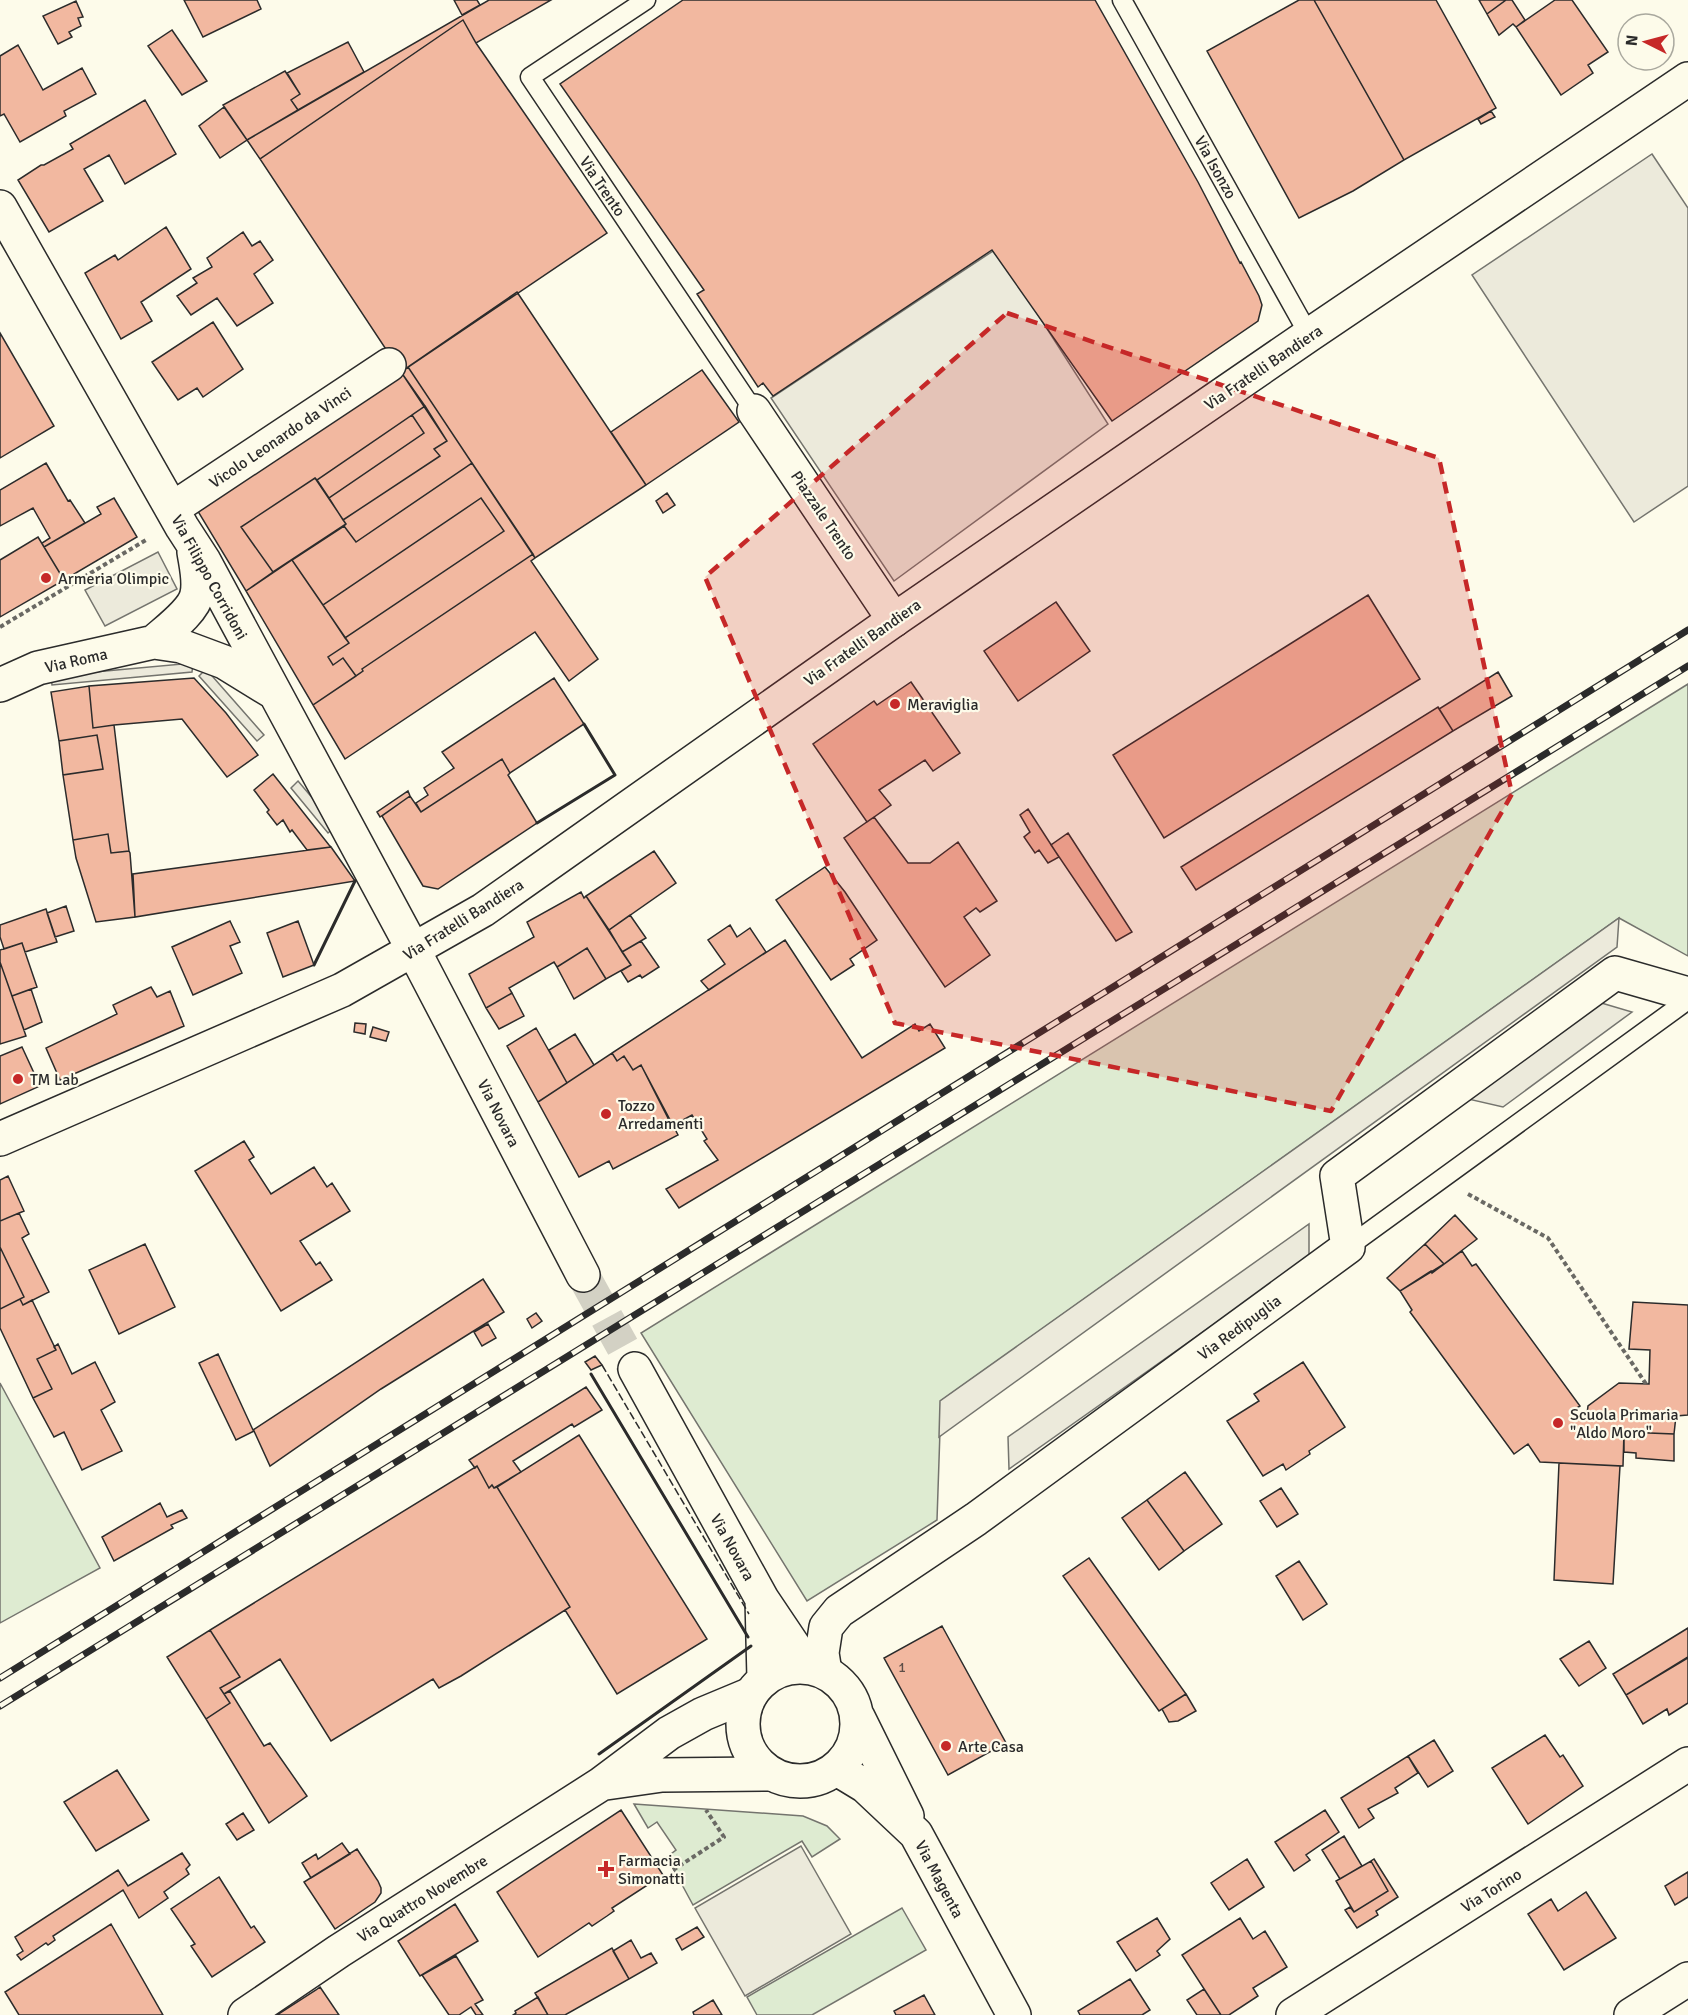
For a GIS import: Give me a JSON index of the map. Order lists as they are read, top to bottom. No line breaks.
{"streets":{"street":["Via Fratelli Bandiera","Vicolo Leonardo da Vinci","Piazzale Trento","Via Filippo Corridoni","Via Roma","Via Novara","Via Redipuglia","Via Magenta","Via Torino","Via Quattro Novembre"],"lane":["Via Isonzo","Via Trento"]},"crossings":[["Via Isonzo","Via Fratelli Bandiera"],["Via Trento","Piazzale Trento"],["Via Fratelli Bandiera","Piazzale Trento"],["Via Fratelli Bandiera","Via Filippo Corridoni"],["Via Fratelli Bandiera","Via Novara"],["Vicolo Leonardo da Vinci","Via Filippo Corridoni"],["Vicolo Leonardo da Vinci","Via Roma"],["Via Filippo Corridoni","Via Roma"],["Via Filippo Corridoni","Via Novara"],["Via Novara","Via Redipuglia"],["Via Novara","Via Magenta"],["Via Novara","Via Quattro Novembre"],["Via Redipuglia","Via Magenta"],["Via Redipuglia","Via Quattro Novembre"],["Via Magenta","Via Quattro Novembre"]],"places":{"other":["Armeria Olimpic","Meraviglia","TM Lab","Tozzo Arredamenti","Scuola Primaria \"Aldo Moro\"","Arte Casa"],"health":["Farmacia Simonatti"]},"house_numbers":["1"],"north":"left"}
